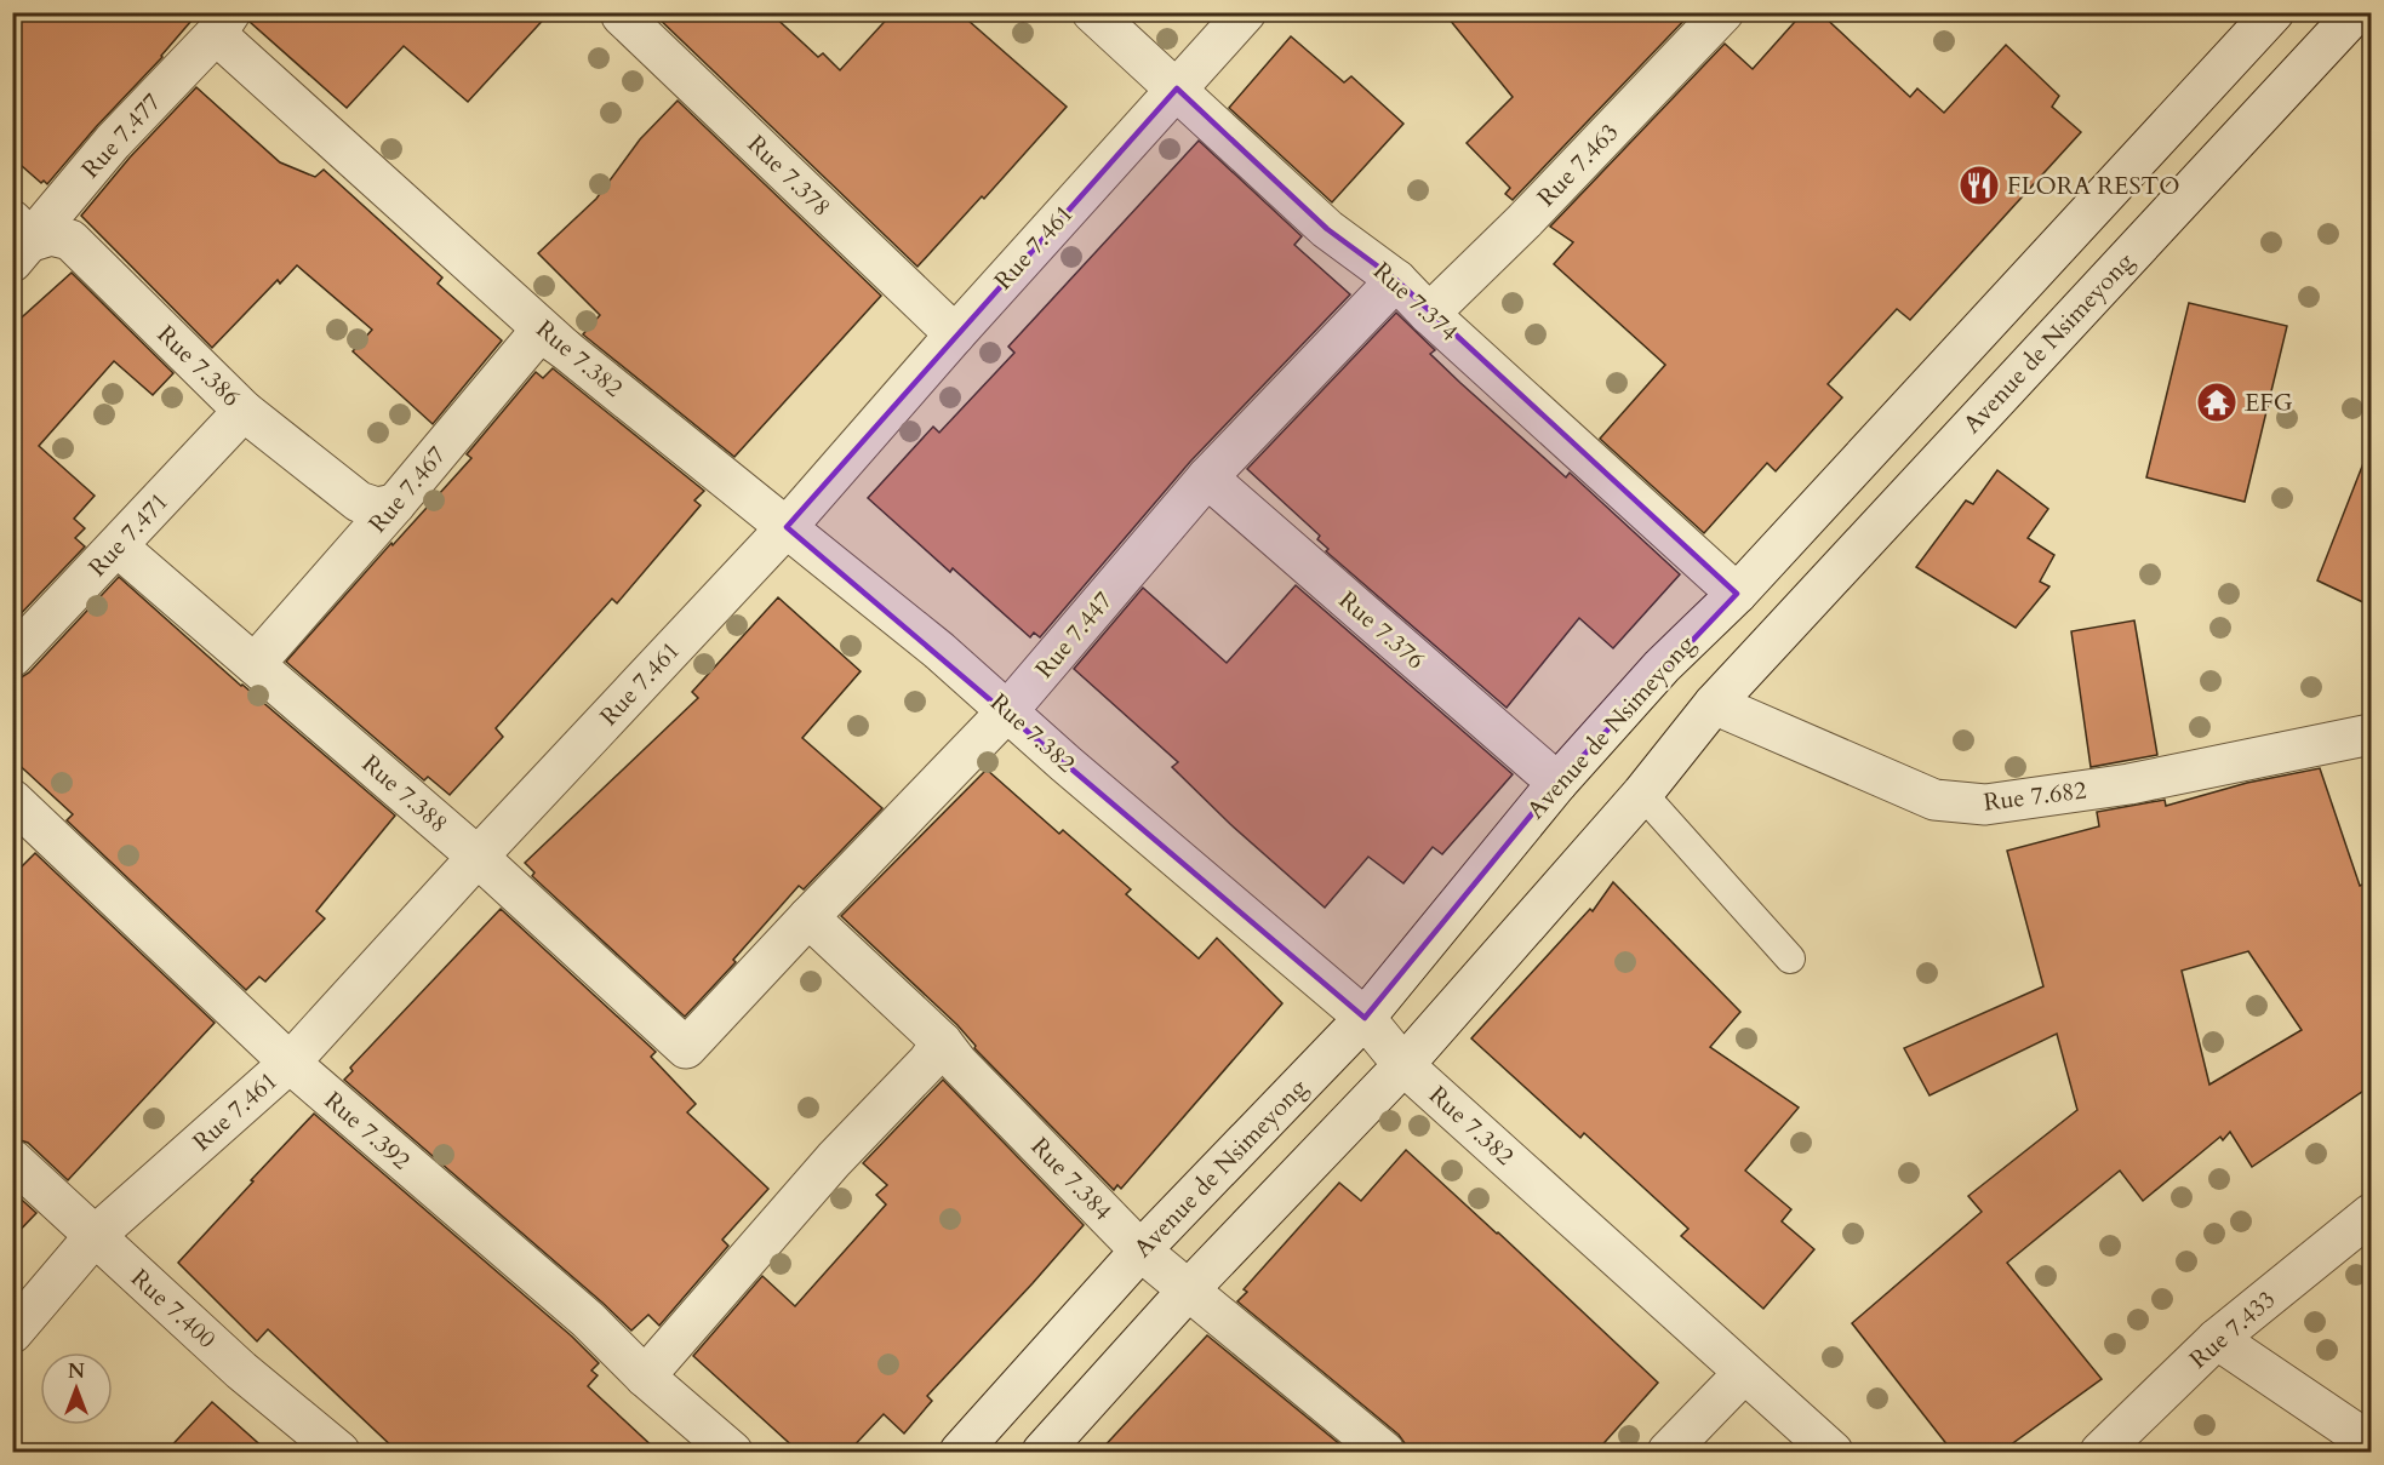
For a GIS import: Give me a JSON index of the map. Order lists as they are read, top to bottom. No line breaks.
{"streets":{"street":["Rue 7.477","Rue 7.463","Rue 7.378","Rue 7.461","Rue 7.374","Avenue de Nsimeyong","Rue 7.382","Rue 7.386","Rue 7.467","Rue 7.471","Rue 7.376","Rue 7.447","Rue 7.388","Rue 7.682","Rue 7.392","Rue 7.384","Rue 7.400","Rue 7.433"]},"crossings":[["Rue 7.477","Rue 7.382"],["Rue 7.477","Rue 7.386"],["Rue 7.463","Rue 7.374"],["Rue 7.378","Rue 7.461"],["Rue 7.461","Rue 7.374"],["Rue 7.461","Rue 7.382"],["Rue 7.461","Rue 7.388"],["Rue 7.461","Rue 7.392"],["Rue 7.461","Rue 7.400"],["Rue 7.374","Avenue de Nsimeyong"],["Rue 7.374","Rue 7.447"],["Avenue de Nsimeyong","Rue 7.382"],["Avenue de Nsimeyong","Rue 7.376"],["Avenue de Nsimeyong","Rue 7.682"],["Avenue de Nsimeyong","Rue 7.384"],["Rue 7.382","Rue 7.467"],["Rue 7.382","Rue 7.447"],["Rue 7.386","Rue 7.467"],["Rue 7.386","Rue 7.471"],["Rue 7.467","Rue 7.388"],["Rue 7.471","Rue 7.388"],["Rue 7.376","Rue 7.447"],["Rue 7.447","Rue 7.388"],["Rue 7.447","Rue 7.384"]],"places":{"restaurant":["FLORA RESTO"],"temple":["EFG"]},"north":"top"}
